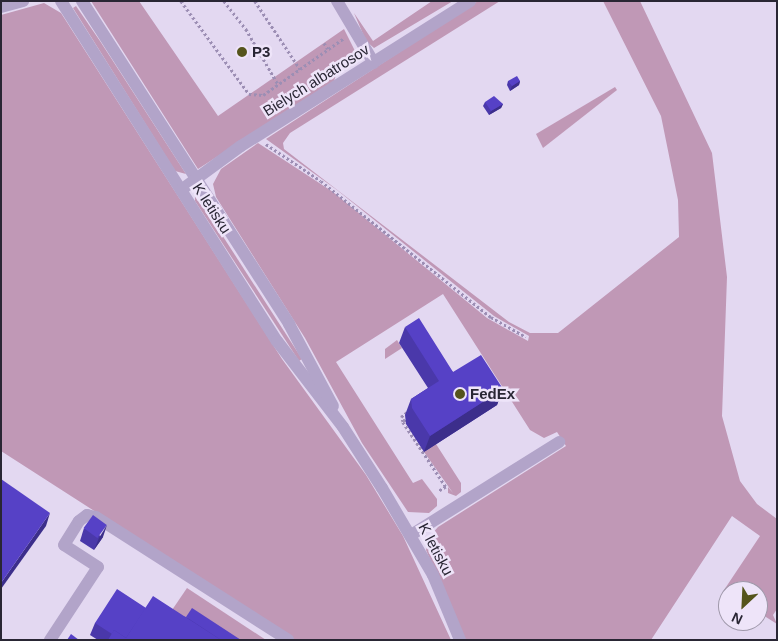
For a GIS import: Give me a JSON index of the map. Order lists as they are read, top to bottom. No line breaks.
{"streets":{"street":["Bielych albatrosov","K letisku"]},"crossings":[["Bielych albatrosov","K letisku"]],"places":["P3","FedEx"],"north":"bottom left"}
